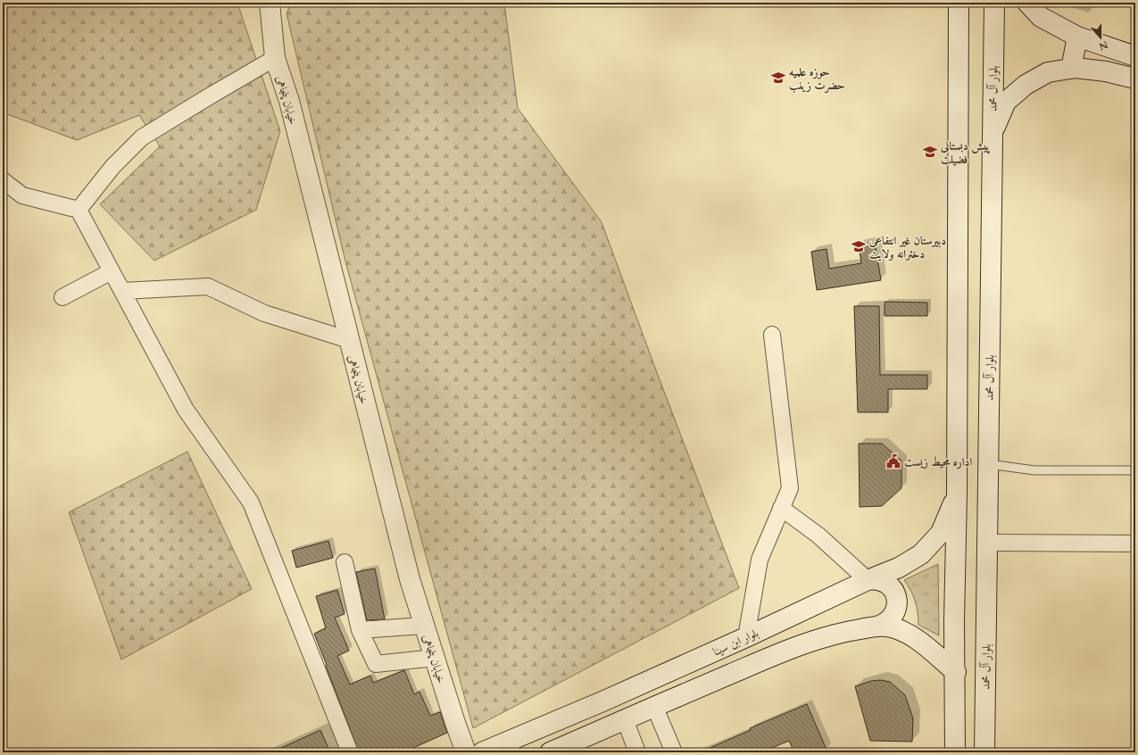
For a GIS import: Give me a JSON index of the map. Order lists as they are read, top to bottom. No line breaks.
{"streets":{"main road":["بلوار آل محمد","خیابان پنجاهی","بلوار ابن سینا"]},"places":{"school or university":["حوزه علمیه حضرت زینب","پیش دبستانی فضیلت","دبیرستان غیر انتفاعی دخترانه ولایت"],"public building":["اداره محیط زیست"]},"north":"bottom"}
